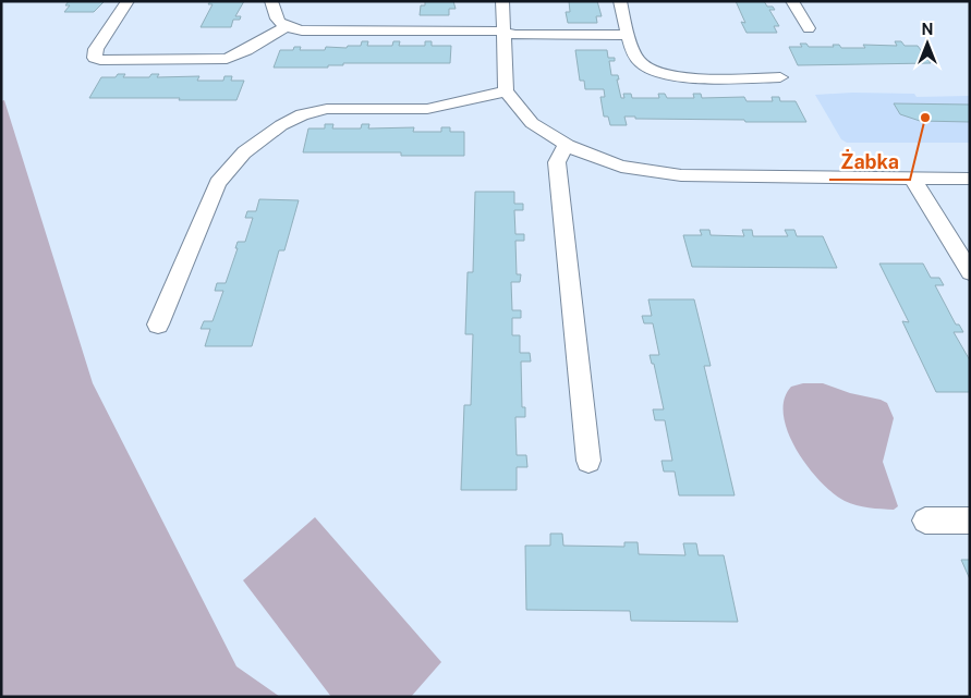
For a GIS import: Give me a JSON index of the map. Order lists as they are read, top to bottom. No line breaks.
{"places":["Żabka"],"north":"top"}
